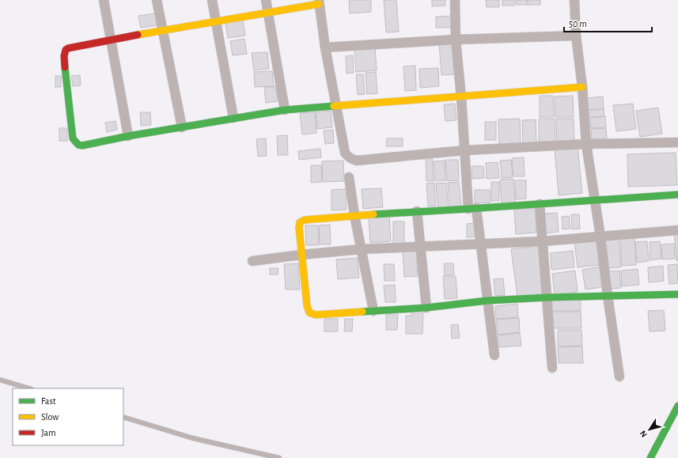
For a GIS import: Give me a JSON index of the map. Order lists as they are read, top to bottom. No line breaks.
{"legend":["Fast","Slow","Jam"],"scale_bar":"50 m","north":"bottom left"}
